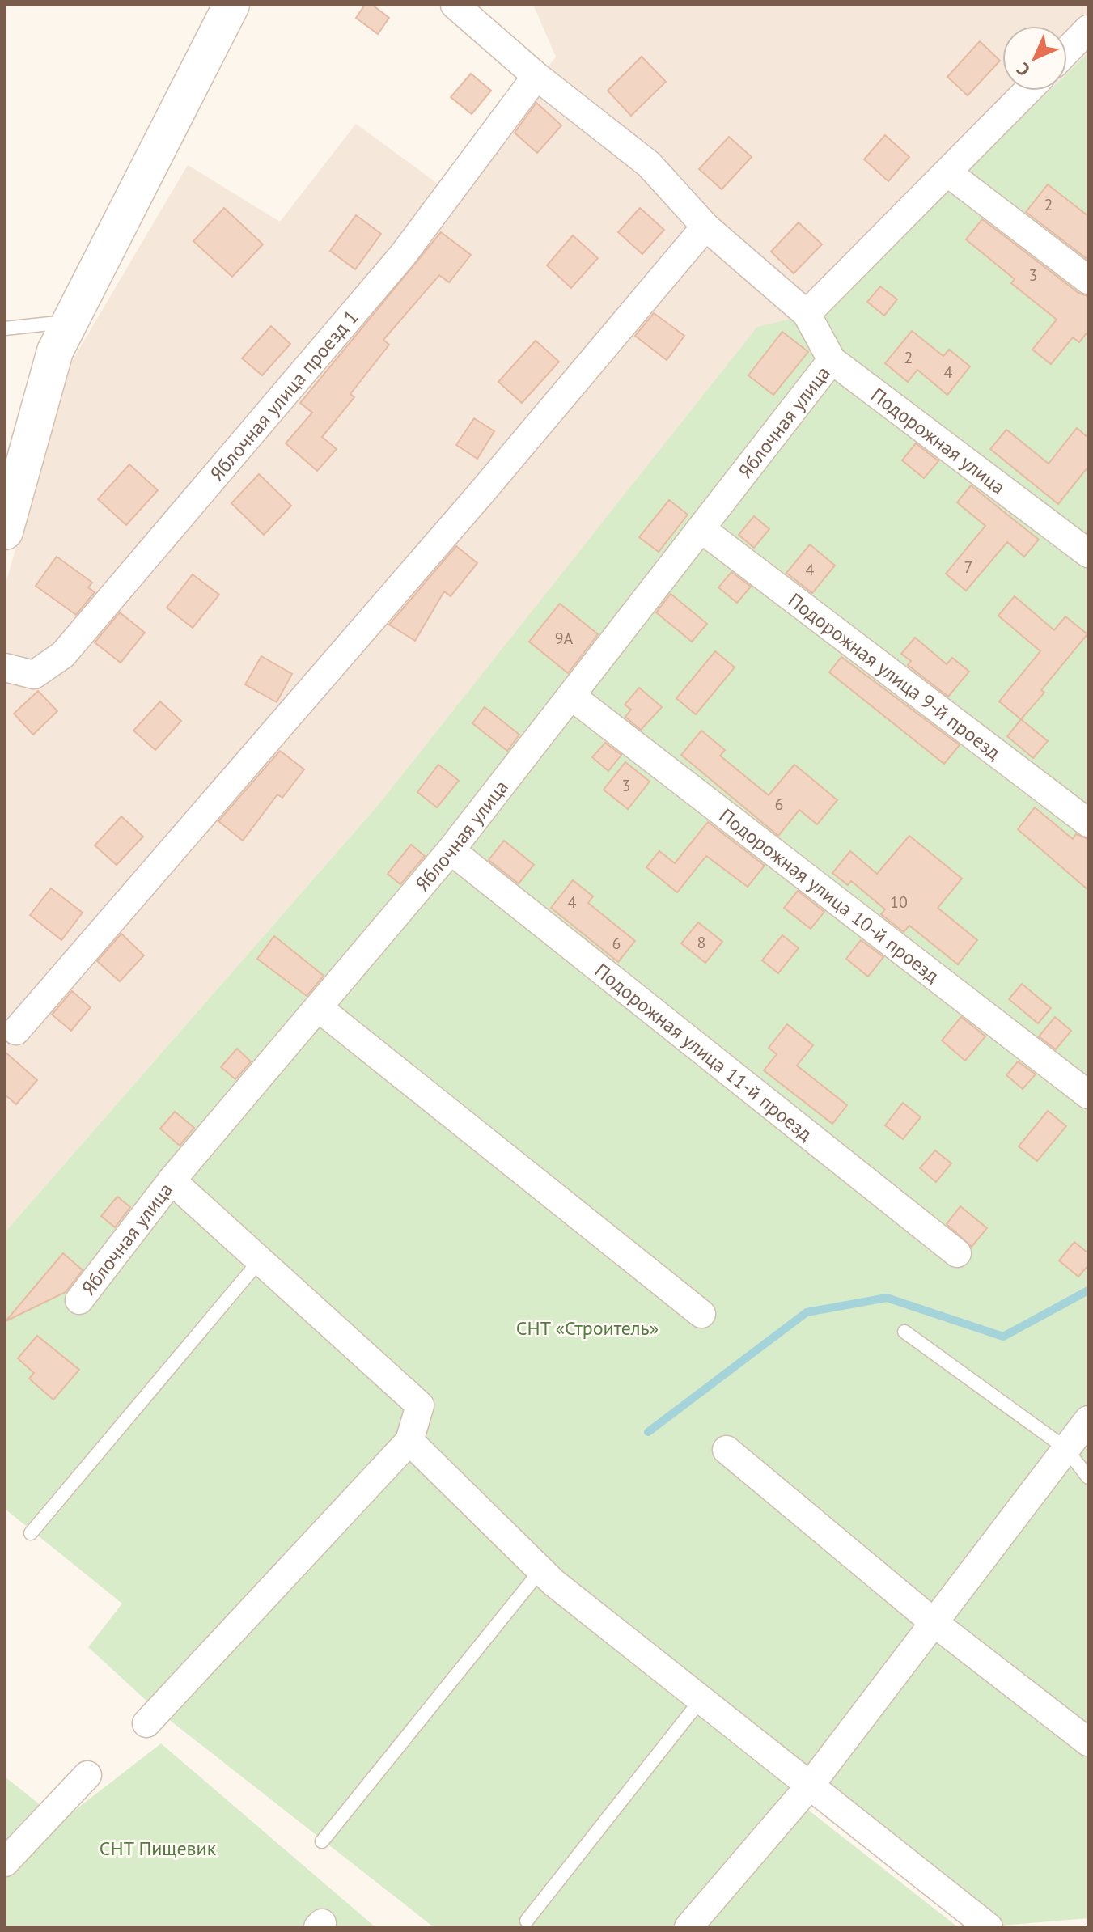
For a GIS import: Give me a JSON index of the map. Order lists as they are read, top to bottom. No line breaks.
{"streets":{"street":["Яблочная улица проезд 1","Яблочная улица","Подорожная улица","Подорожная улица 9-й проезд","Подорожная улица 10-й проезд","Подорожная улица 11-й проезд"]},"crossings":[["Яблочная улица","Подорожная улица"],["Яблочная улица","Подорожная улица 9-й проезд"],["Яблочная улица","Подорожная улица 10-й проезд"],["Яблочная улица","Подорожная улица 11-й проезд"]],"parks":["СНТ «Строитель»","СНТ Пищевик"],"house_numbers":["2","3","2","4","7","4","9А","3","6","4","10","8","6"],"north":"bottom left"}
